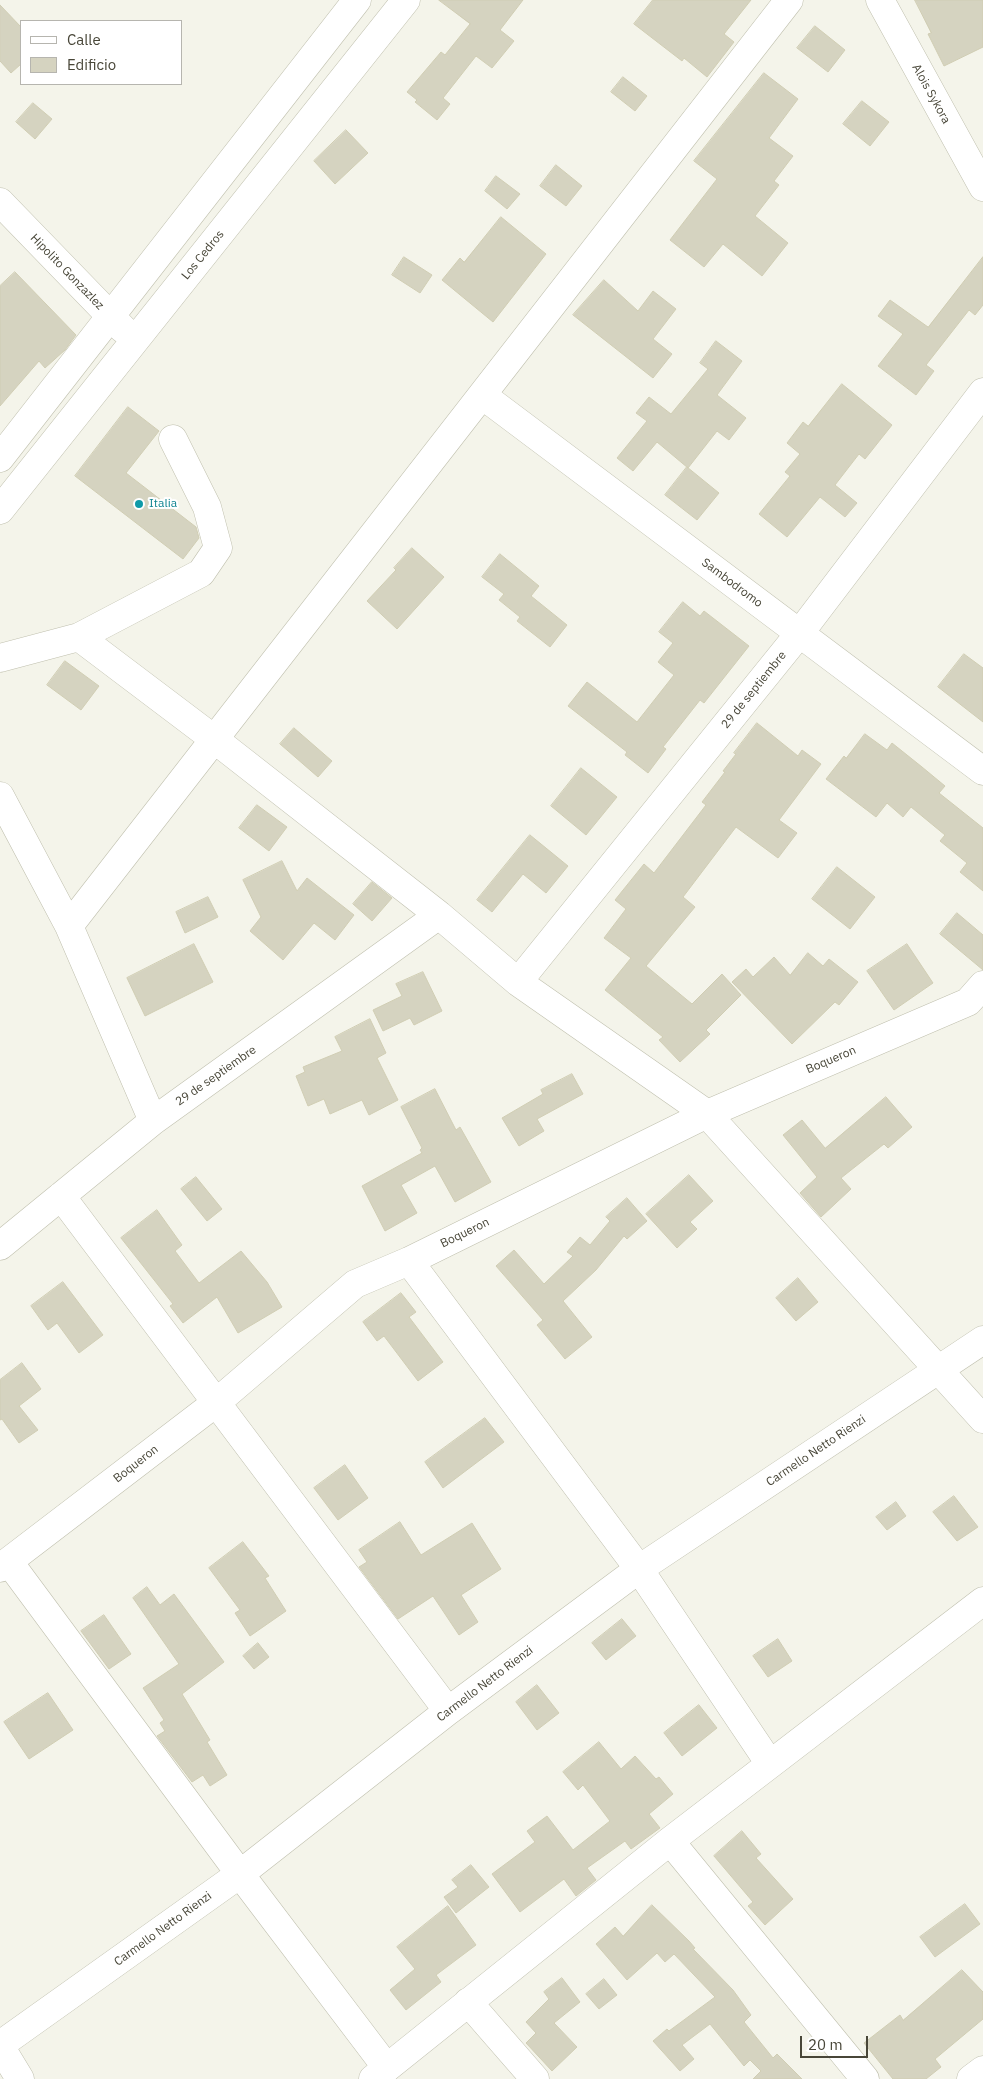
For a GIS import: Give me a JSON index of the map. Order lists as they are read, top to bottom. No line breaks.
{"streets":{"street":["Alois Sykora","Los Cedros","Hipolito Gonzazlez","Sambodromo","29 de septiembre","Boqueron","Carmello Netto Rienzi"]},"crossings":[["Los Cedros","Hipolito Gonzazlez"],["Sambodromo","29 de septiembre"]],"places":["Italia"],"legend":["Calle","Edificio"],"scale_bar":"20 m"}
